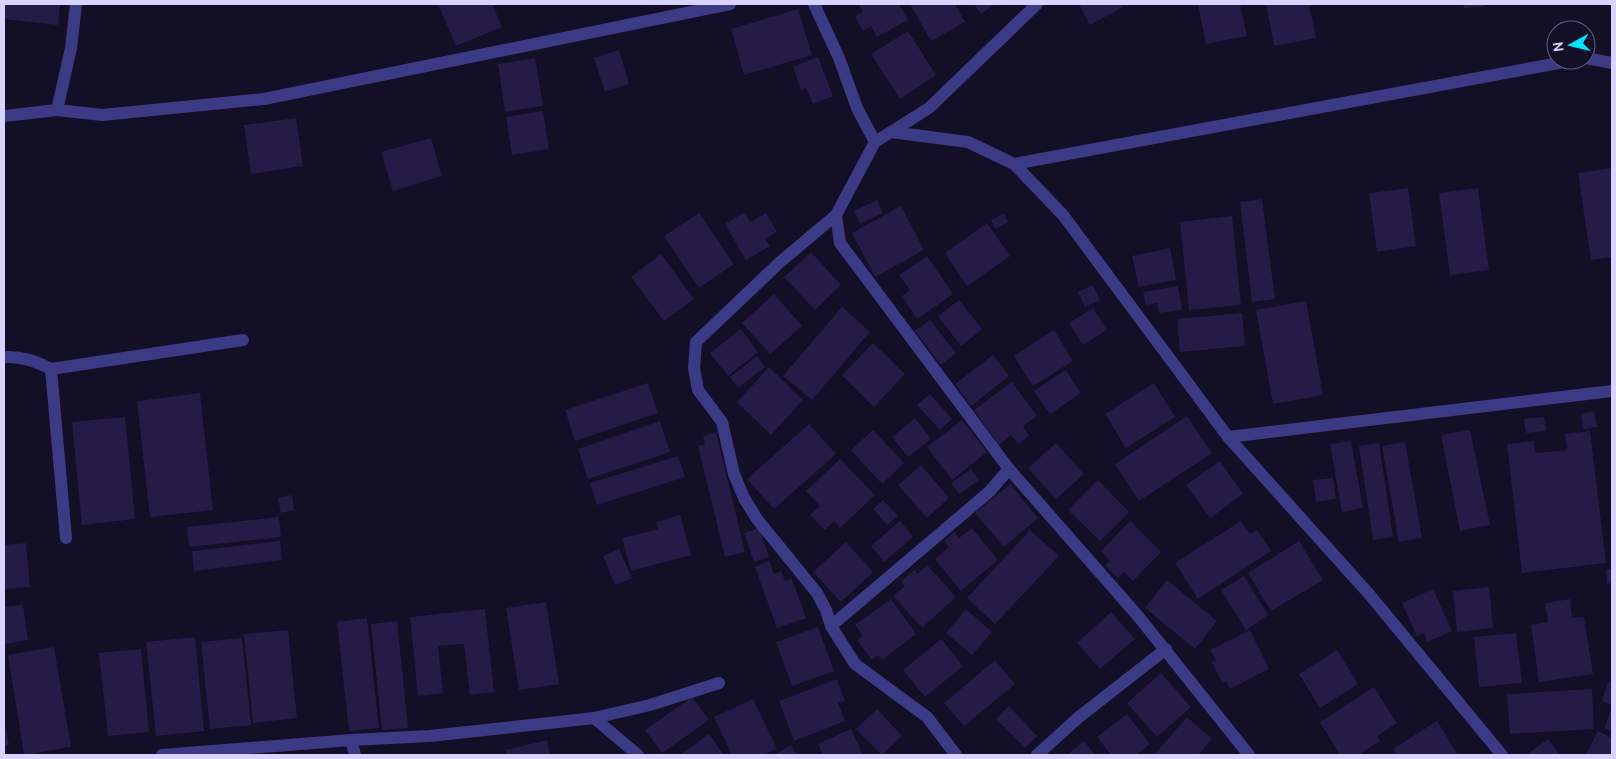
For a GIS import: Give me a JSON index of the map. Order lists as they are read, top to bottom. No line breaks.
{"north":"left"}
